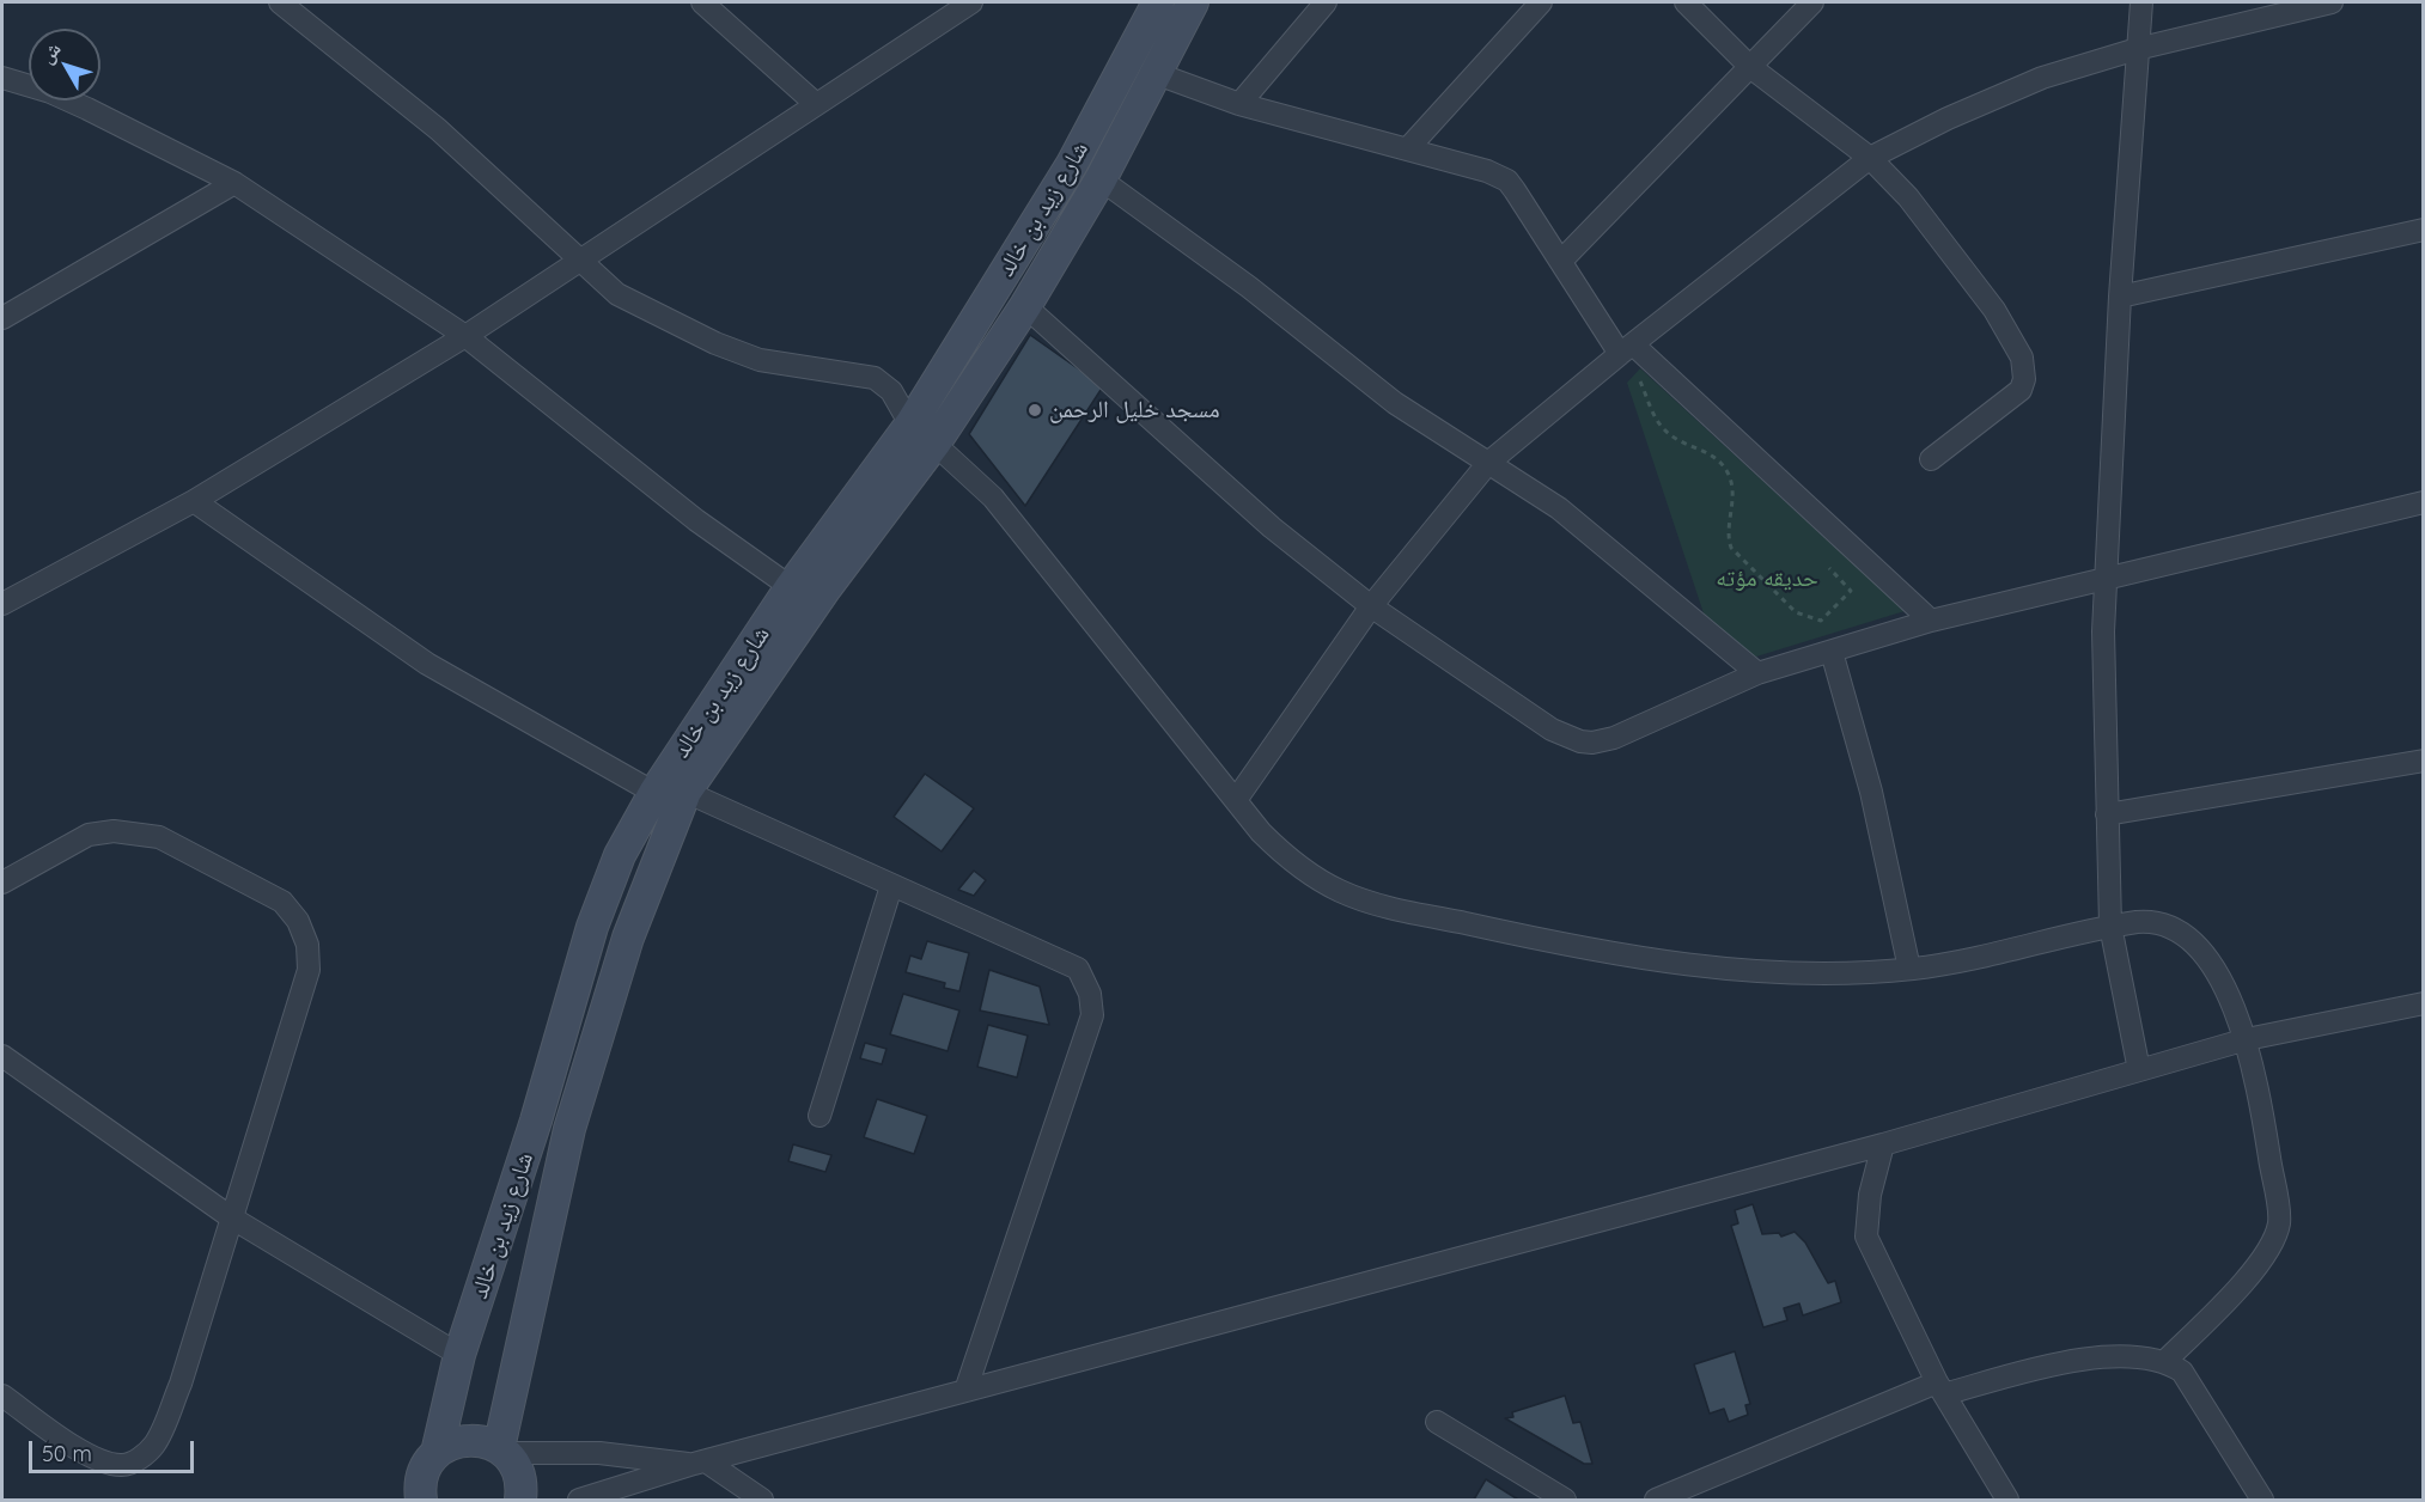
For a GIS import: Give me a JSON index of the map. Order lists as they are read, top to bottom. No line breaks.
{"streets":{"main road":["شارع زيد بن خالد"]},"parks":["حديقه مؤته"],"places":["مسجد خليل الرحمن"],"scale_bar":"50 m","north":"top left"}
